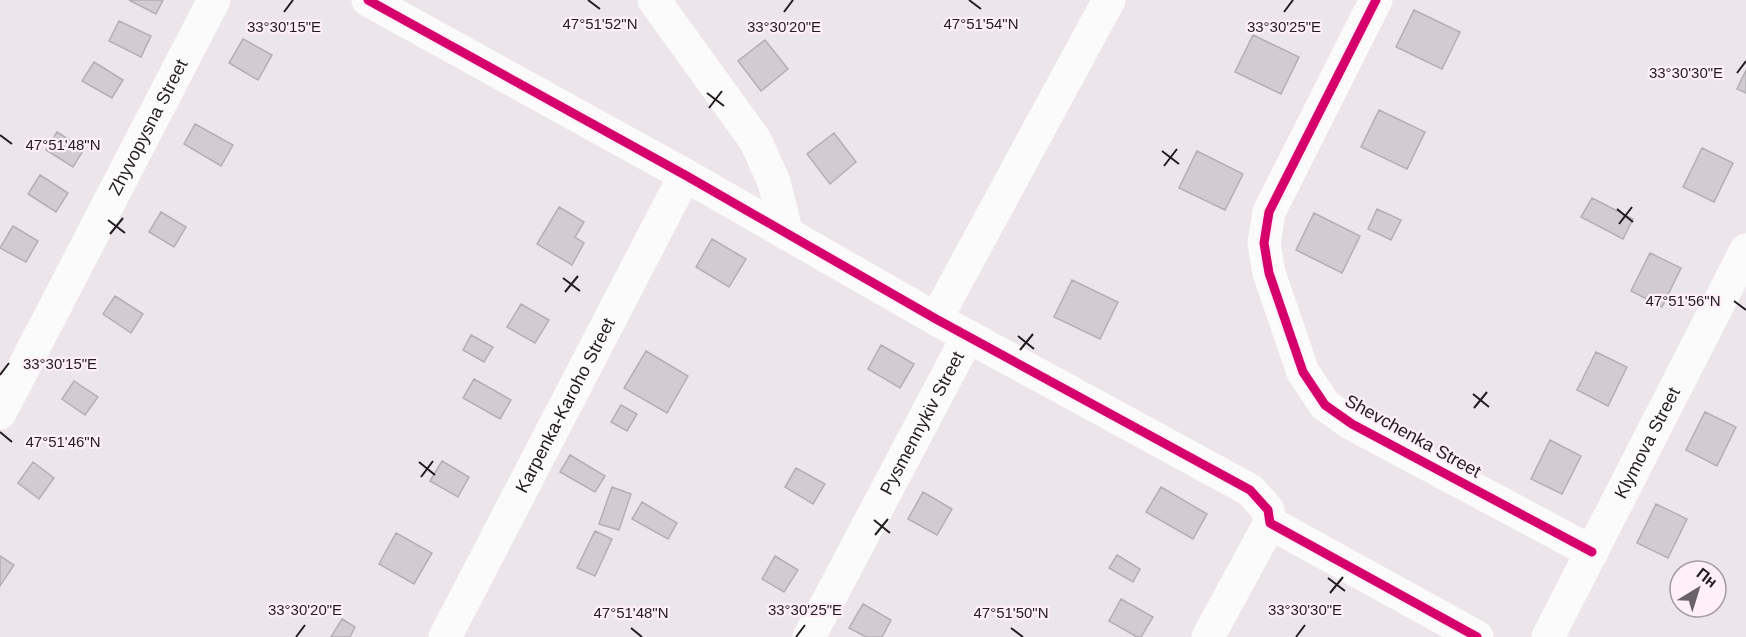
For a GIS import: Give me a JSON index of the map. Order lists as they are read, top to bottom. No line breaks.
{"streets":{"street":["Zhyvopysna Street","Karpenka-Karoho Street","Pysmennykiv Street","Shevchenka Street","Klymova Street"]},"crossings":[["Shevchenka Street","Klymova Street"]],"north":"top right","coordinates":["47°51'52\"N","47°51'54\"N","33°30'15\"E","33°30'20\"E","33°30'25\"E","33°30'30\"E","47°51'48\"N","47°51'56\"N","47°51'46\"N","47°51'50\"N"]}
